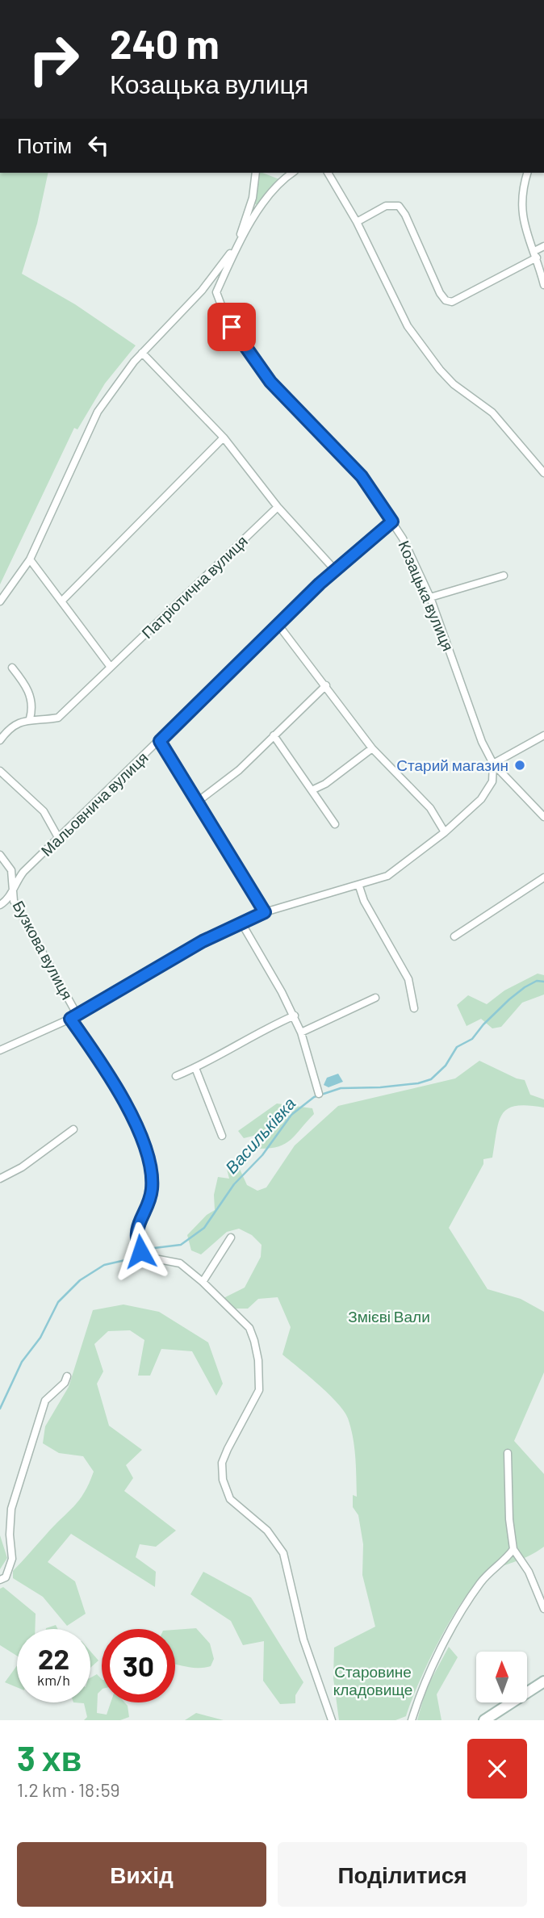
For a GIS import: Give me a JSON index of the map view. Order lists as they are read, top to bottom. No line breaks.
{"streets":{"street":["Патріотична вулиця","Козацька вулиця","Мальовнича вулиця","Бузкова вулиця"]},"crossings":[["Козацька вулиця","Мальовнича вулиця"],["Мальовнича вулиця","Бузкова вулиця"]],"water":["Васильківка"],"parks":["Змієві Вали","Старовине кладовище"],"places":["Старий магазин"],"north":"top","page":{"turn":["240 m","Козацька вулиця"],"then":"Потім","speed":"22 km/h","limit":"30","heading":["3 хв","1.2 km · 18:59"],"buttons":["Вихід","Поділитися"]}}
